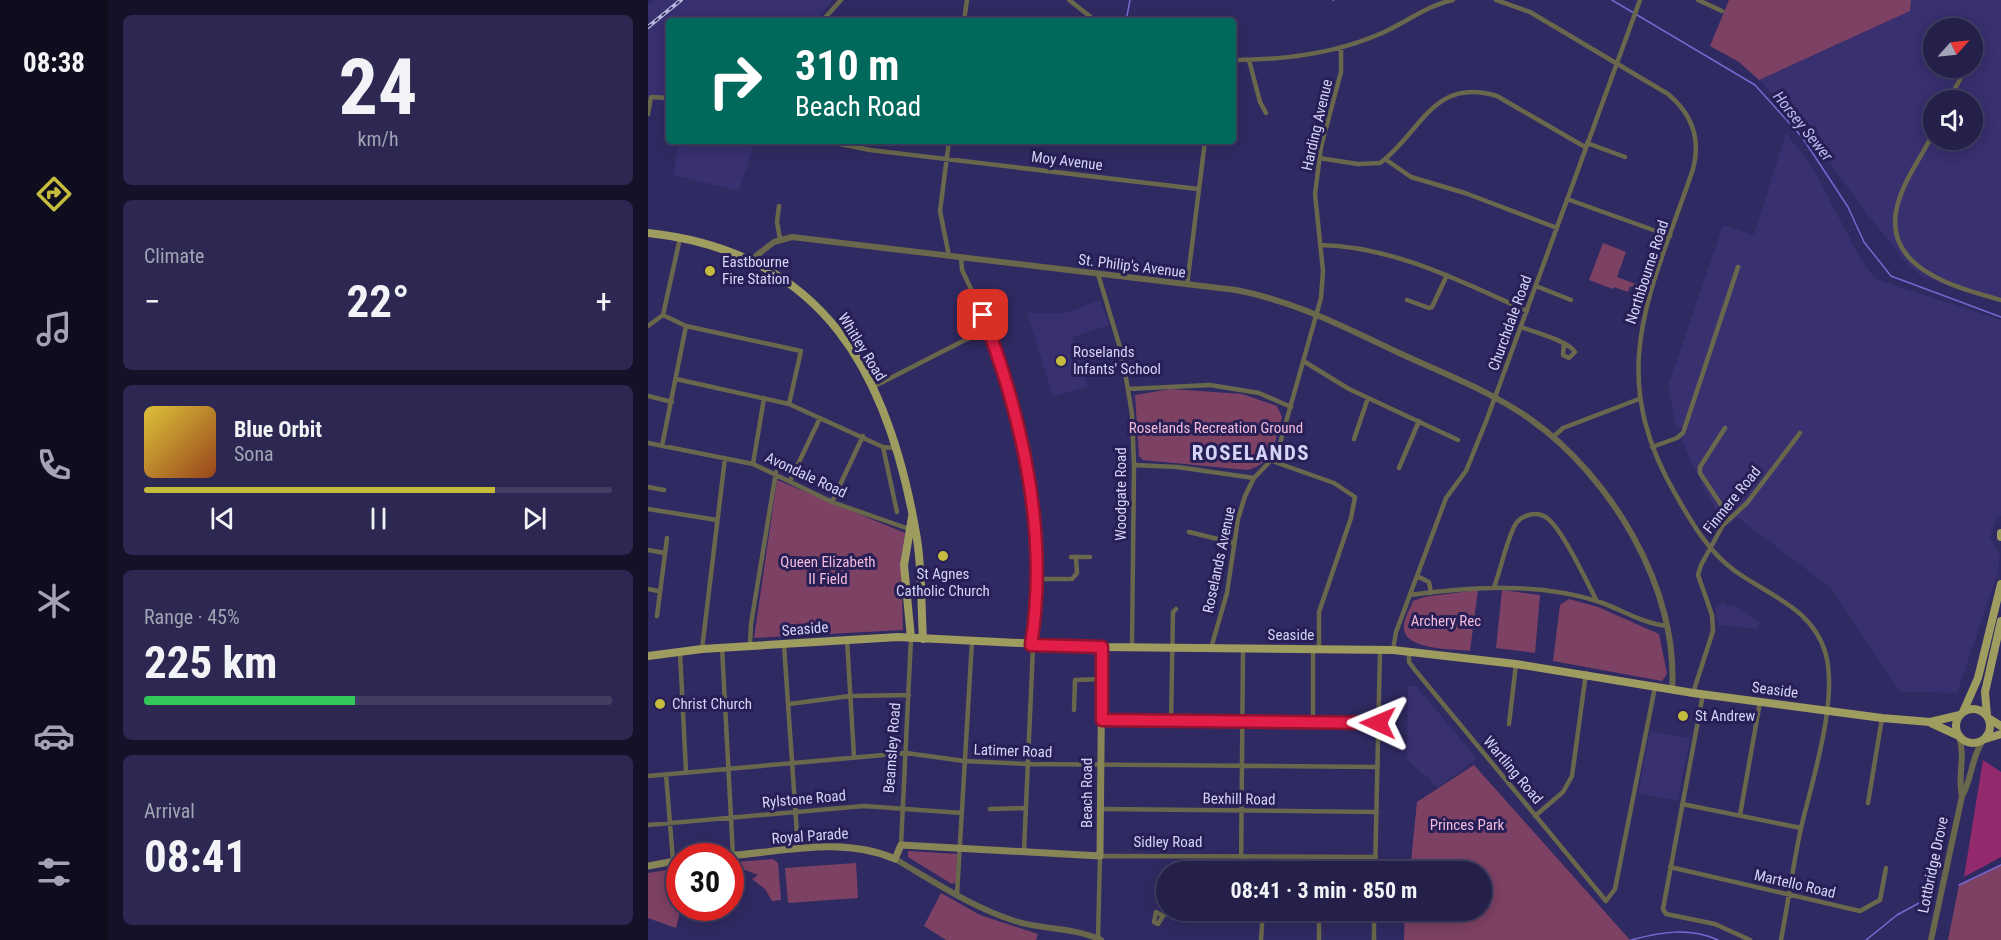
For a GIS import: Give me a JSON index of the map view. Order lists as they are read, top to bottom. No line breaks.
{"streets":{"main road":["Whitley Road","Seaside","Beamsley Road","Beach Road","Royal Parade","Sidley Road"],"street":["Harding Avenue","Moy Avenue","St. Philip's Avenue","Northbourne Road","Churchdale Road","Avondale Road","Woodgate Road","Finmere Road","Roselands Avenue","Latimer Road","Wartling Road","Rylstone Road","Bexhill Road","Lottbridge Drove","Martello Road"]},"crossings":[["Harding Avenue","St. Philip's Avenue"],["Harding Avenue","Roselands Avenue"],["St. Philip's Avenue","Churchdale Road"],["St. Philip's Avenue","Woodgate Road"],["St. Philip's Avenue","Roselands Avenue"],["St. Philip's Avenue","Seaside"],["Northbourne Road","Churchdale Road"],["Northbourne Road","Finmere Road"],["Northbourne Road","Seaside"],["Northbourne Road","Martello Road"],["Churchdale Road","Seaside"],["Whitley Road","Avondale Road"],["Whitley Road","Seaside"],["Whitley Road","Beamsley Road"],["Woodgate Road","Seaside"],["Finmere Road","Seaside"],["Roselands Avenue","Seaside"],["Seaside","Beamsley Road"],["Seaside","Wartling Road"],["Seaside","Beach Road"],["Seaside","Lottbridge Drove"],["Beamsley Road","Latimer Road"],["Beamsley Road","Rylstone Road"],["Beamsley Road","Royal Parade"],["Latimer Road","Beach Road"],["Beach Road","Bexhill Road"],["Beach Road","Royal Parade"],["Beach Road","Sidley Road"]],"districts":["ROSELANDS"],"water":["Horsey Sewer"],"parks":["Roselands Recreation Ground","Queen Elizabeth II Field","Archery Rec","Princes Park"],"places":["Eastbourne Fire Station","Roselands Infants' School","St Agnes Catholic Church","Christ Church","St Andrew"],"north":"top right","page":{"tabs":"08:38","tile":[["24","km/h"],"Climate",["Range · 45%","225 km"],["Arrival","08:41"]],"turn":["310 m","Beach Road"],"heat":["−","22°","+"],"song":["Blue Orbit","Sona"],"limit":"30","trip":"08:41 · 3 min · 850 m"}}
